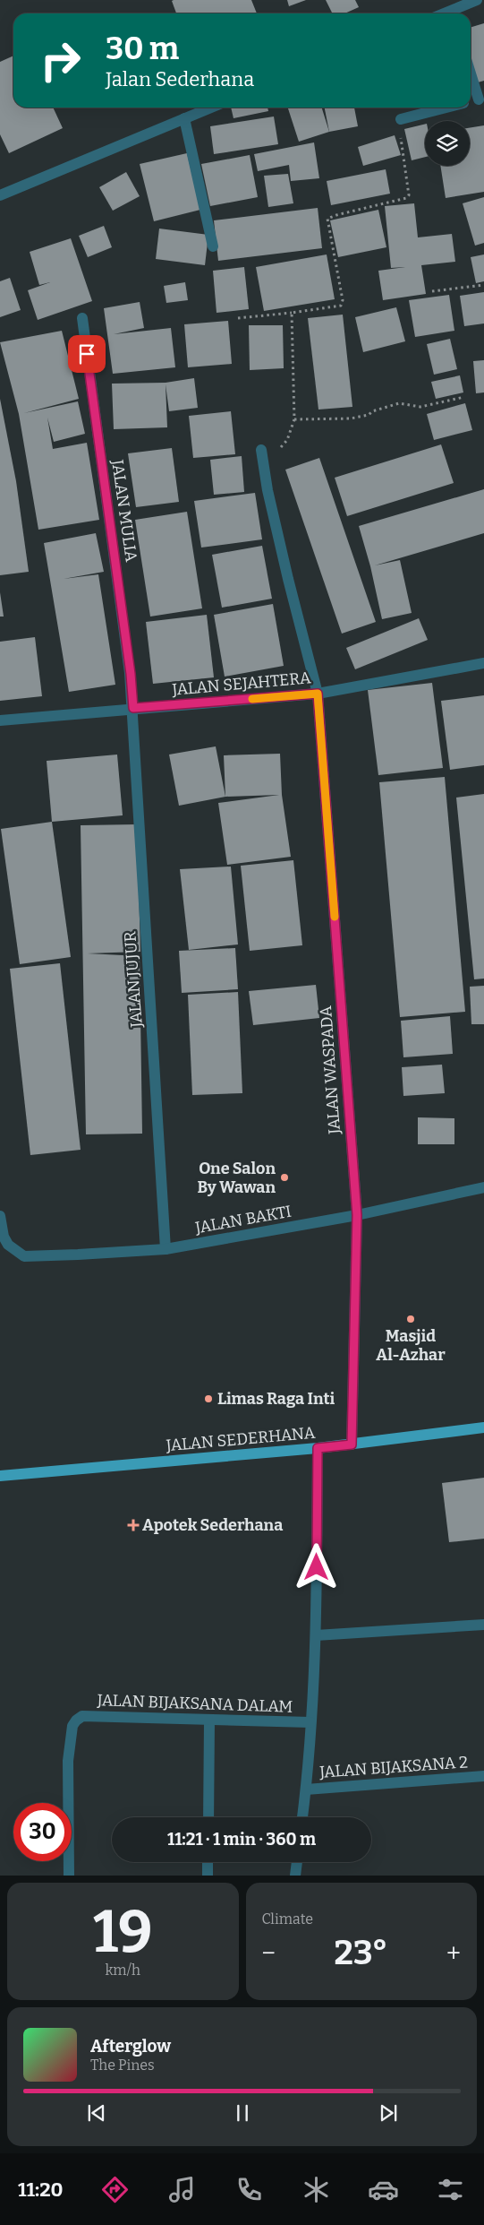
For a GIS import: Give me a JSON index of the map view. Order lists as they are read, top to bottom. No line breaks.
{"streets":{"main road":["JALAN SEDERHANA"],"street":["JALAN MULIA","JALAN SEJAHTERA","JALAN JUJUR","JALAN WASPADA","JALAN BAKTI","JALAN BIJAKSANA DALAM","JALAN BIJAKSANA 2"]},"crossings":[["JALAN MULIA","JALAN SEJAHTERA"],["JALAN MULIA","JALAN JUJUR"],["JALAN SEJAHTERA","JALAN JUJUR"],["JALAN SEJAHTERA","JALAN WASPADA"],["JALAN JUJUR","JALAN BAKTI"],["JALAN WASPADA","JALAN BAKTI"],["JALAN WASPADA","JALAN SEDERHANA"]],"places":{"other":["One Salon By Wawan","Masjid Al-Azhar","Limas Raga Inti"],"health":["Apotek Sederhana"]},"page":{"turn":["30 m","Jalan Sederhana"],"limit":"30","trip":"11:21 · 1 min · 360 m","tile":[["19","km/h"],"Climate"],"heat":["−","23°","+"],"song":["Afterglow","The Pines"],"tabs":"11:20"}}
